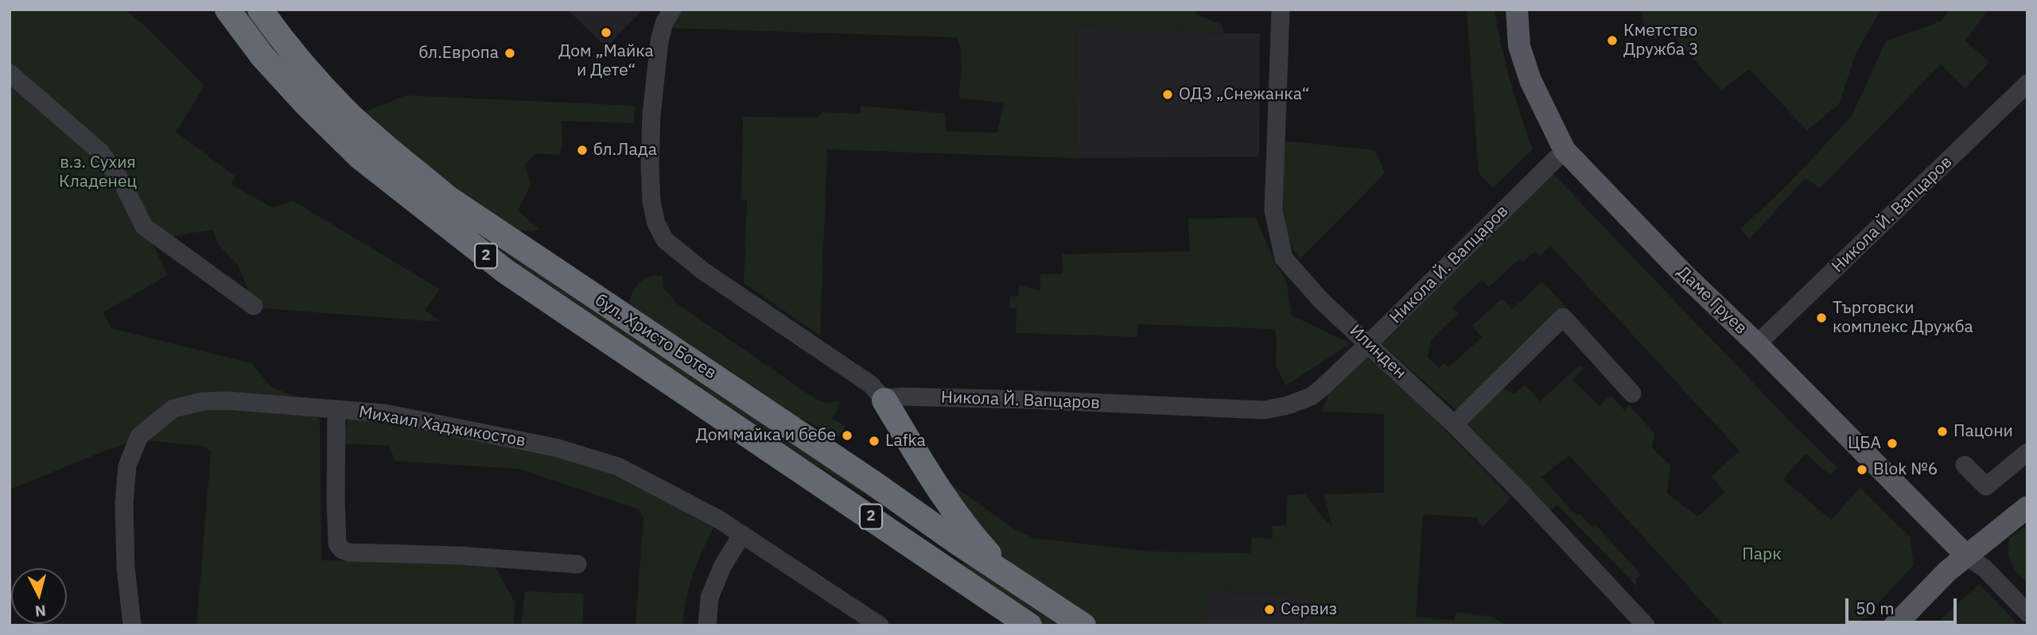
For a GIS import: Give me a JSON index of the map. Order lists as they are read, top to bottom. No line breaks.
{"streets":{"highway":["2","бул. Христо Ботев"],"main road":["Даме Груев"],"street":["Никола Й. Вапцаров","Илинден","Михаил Хаджикостов"]},"crossings":[["Никола Й. Вапцаров","Даме Груев"],["Никола Й. Вапцаров","Илинден"]],"parks":["в.з. Сухия Кладенец","Парк"],"places":["Дом „Майка и Дете“","Кметство Дружба 3","бл.Европа","ОДЗ „Снежанка“","бл.Лада","Търговски комплекс Дружба","Пацони","Дом майка и бебе","Lafka","ЦБА","Blok №6","Сервиз"],"scale_bar":"50 m","north":"bottom"}
